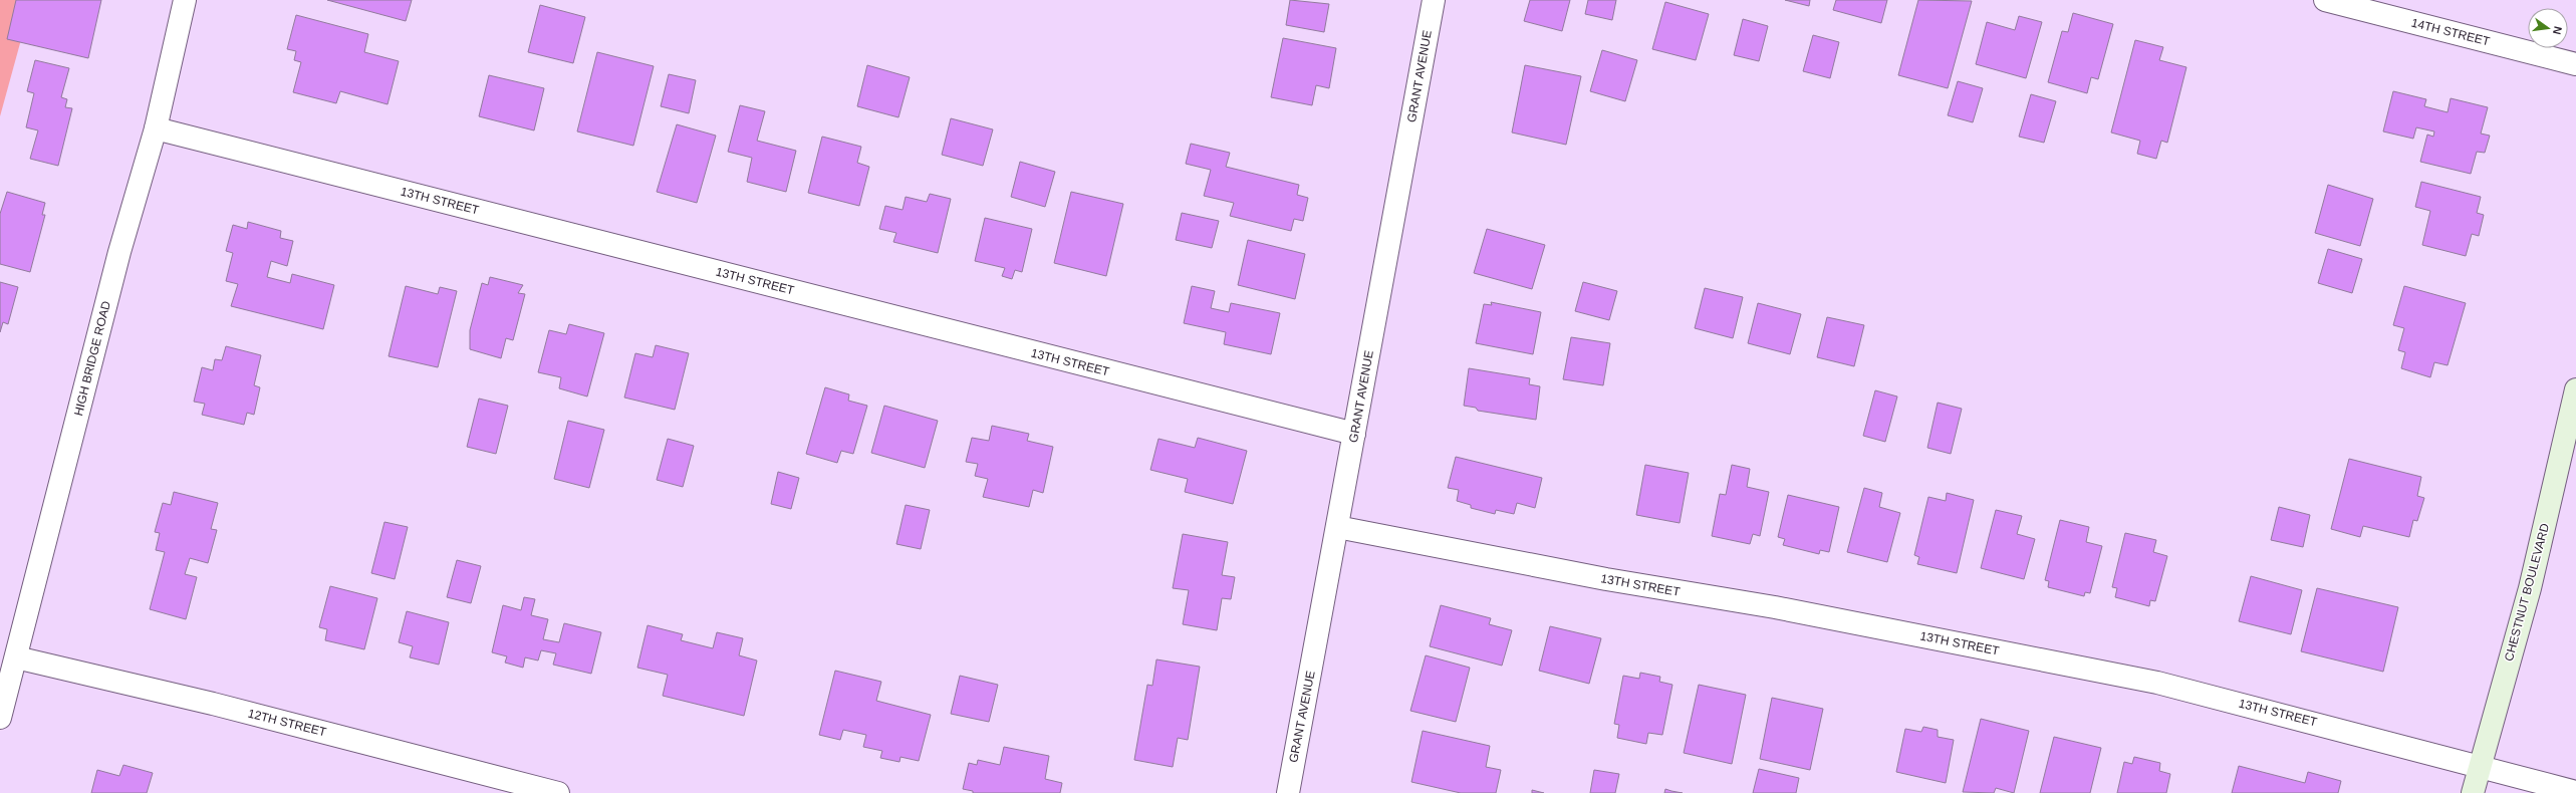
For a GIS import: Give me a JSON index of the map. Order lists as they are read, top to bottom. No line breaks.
{"streets":{"street":["14TH STREET","GRANT AVENUE","13TH STREET","HIGH BRIDGE ROAD","CHESTNUT BOULEVARD","12TH STREET"]},"crossings":[["GRANT AVENUE","13TH STREET"],["13TH STREET","HIGH BRIDGE ROAD"],["13TH STREET","CHESTNUT BOULEVARD"],["HIGH BRIDGE ROAD","12TH STREET"]],"north":"right"}
